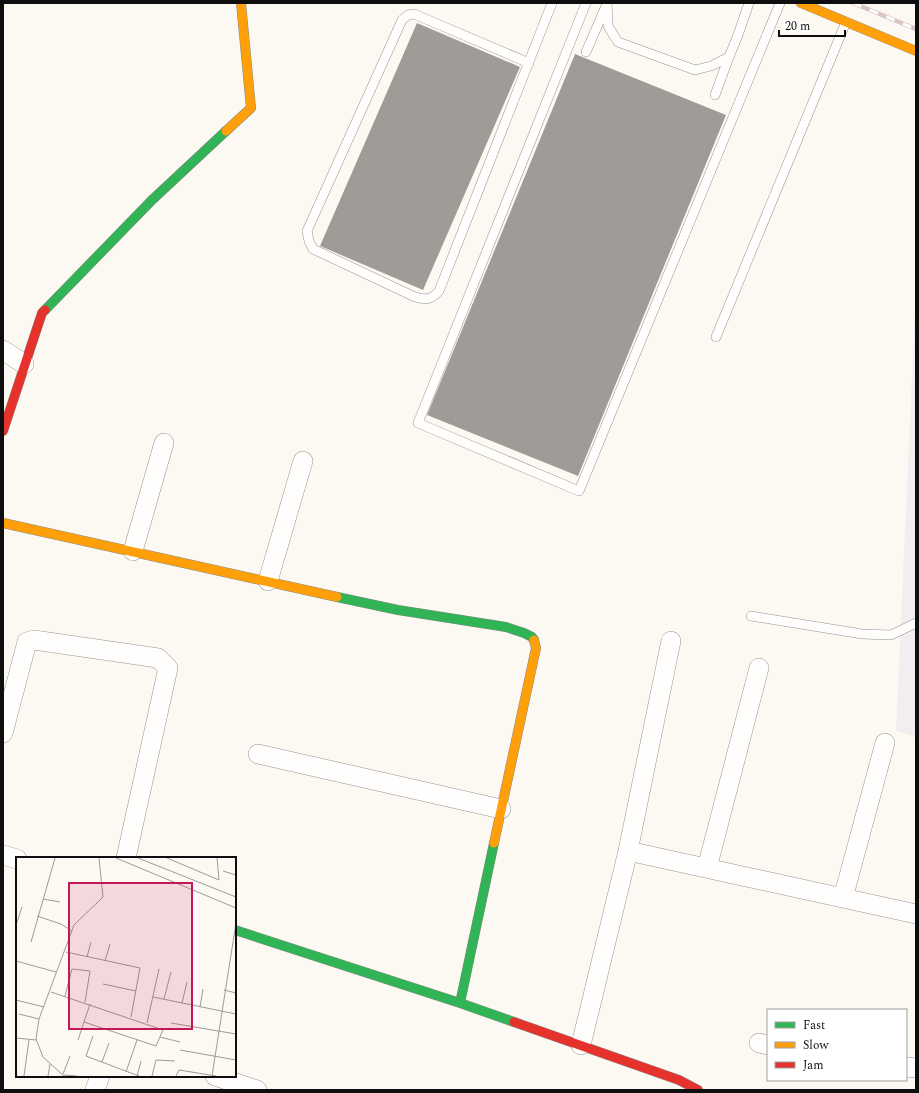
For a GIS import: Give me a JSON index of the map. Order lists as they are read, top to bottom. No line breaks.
{"legend":["Fast","Slow","Jam"],"scale_bar":"20 m"}
